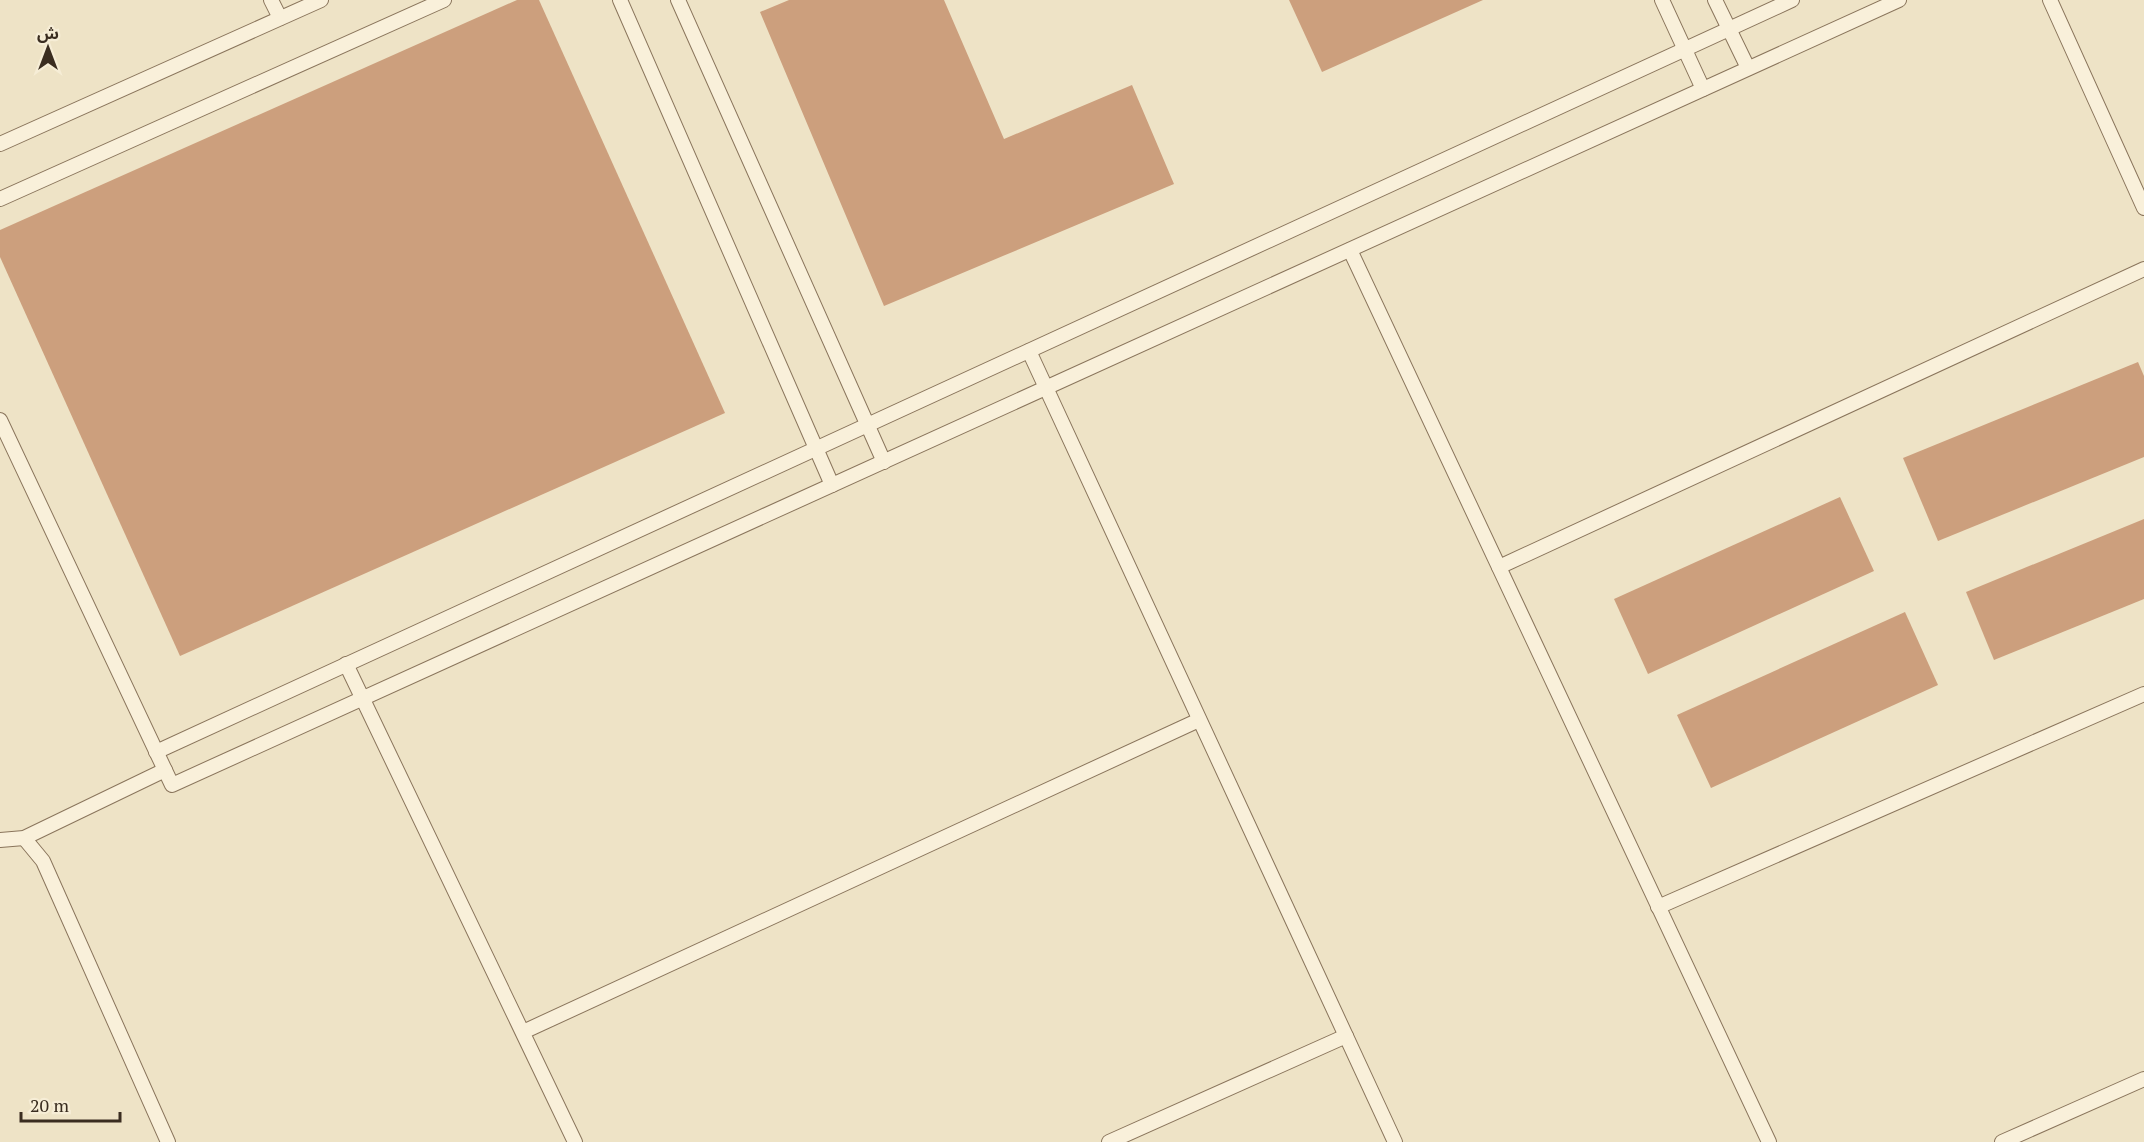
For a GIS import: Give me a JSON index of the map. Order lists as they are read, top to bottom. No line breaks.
{"scale_bar":"20 m","north":"top"}
